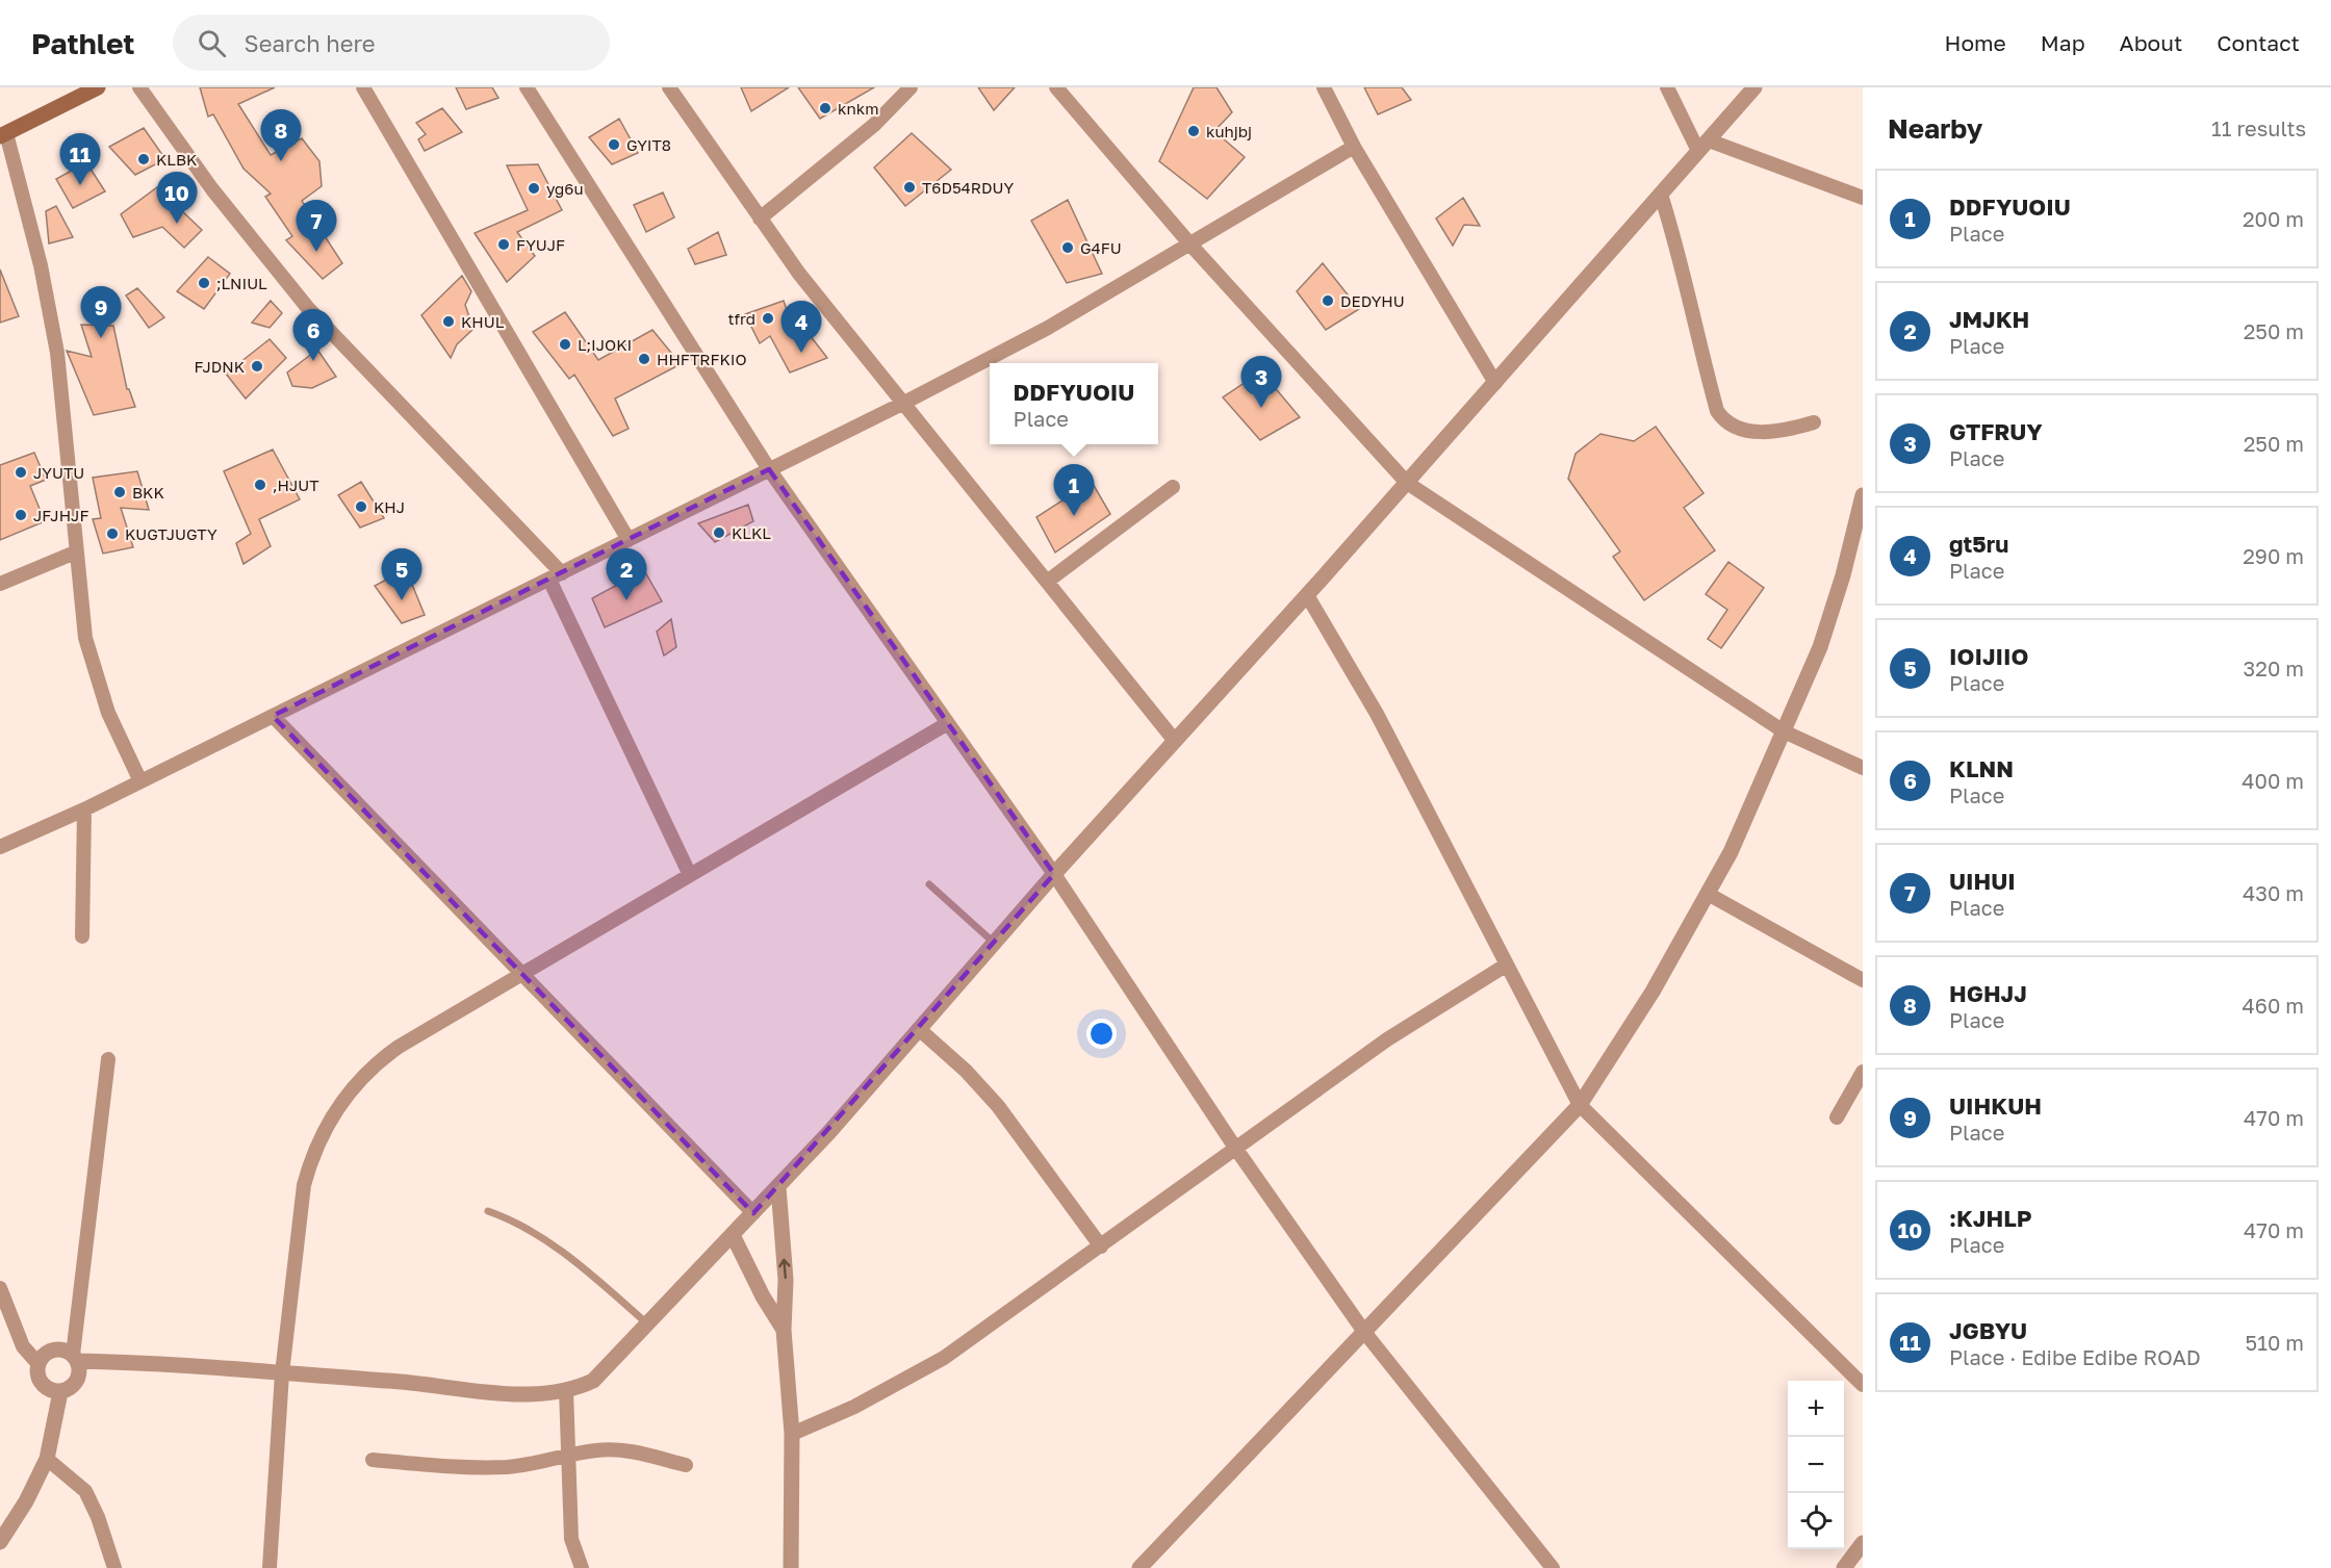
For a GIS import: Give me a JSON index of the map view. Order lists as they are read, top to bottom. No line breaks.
{"places":["knkm","kuhjbj","GYIT8","KLBK","T6D54RDUY","yg6u","FYUJF","G4FU",";LNIUL","DEDYHU","tfrd","KHUL","L;IJOKI","HHFTRFKIO","FJDNK","JYUTU",",HJUT","BKK","KHJ","JFJHJF","KLKL","KUGTJUGTY"],"page":{"header":"Pathlet","search":"Search here","nav":["Home","Map","About","Contact"],"heading":["Nearby","11 results"],"pins":["8","11","10","7","9","4","6","3","1","2","5"],"list":[{"mark":"1","name":"DDFYUOIU","note":"Place","value":"200 m"},{"mark":"2","name":"JMJKH","note":"Place","value":"250 m"},{"mark":"3","name":"GTFRUY","note":"Place","value":"250 m"},{"mark":"4","name":"gt5ru","note":"Place","value":"290 m"},{"mark":"5","name":"IOIJIIO","note":"Place","value":"320 m"},{"mark":"6","name":"KLNN","note":"Place","value":"400 m"},{"mark":"7","name":"UIHUI","note":"Place","value":"430 m"},{"mark":"8","name":"HGHJJ","note":"Place","value":"460 m"},{"mark":"9","name":"UIHKUH","note":"Place","value":"470 m"},{"mark":"10","name":":KJHLP","note":"Place","value":"470 m"},{"mark":"11","name":"JGBYU","note":"Place · Edibe Edibe ROAD","value":"510 m"}],"popup":["DDFYUOIU","Place"],"map_buttons":["+","−"]}}
